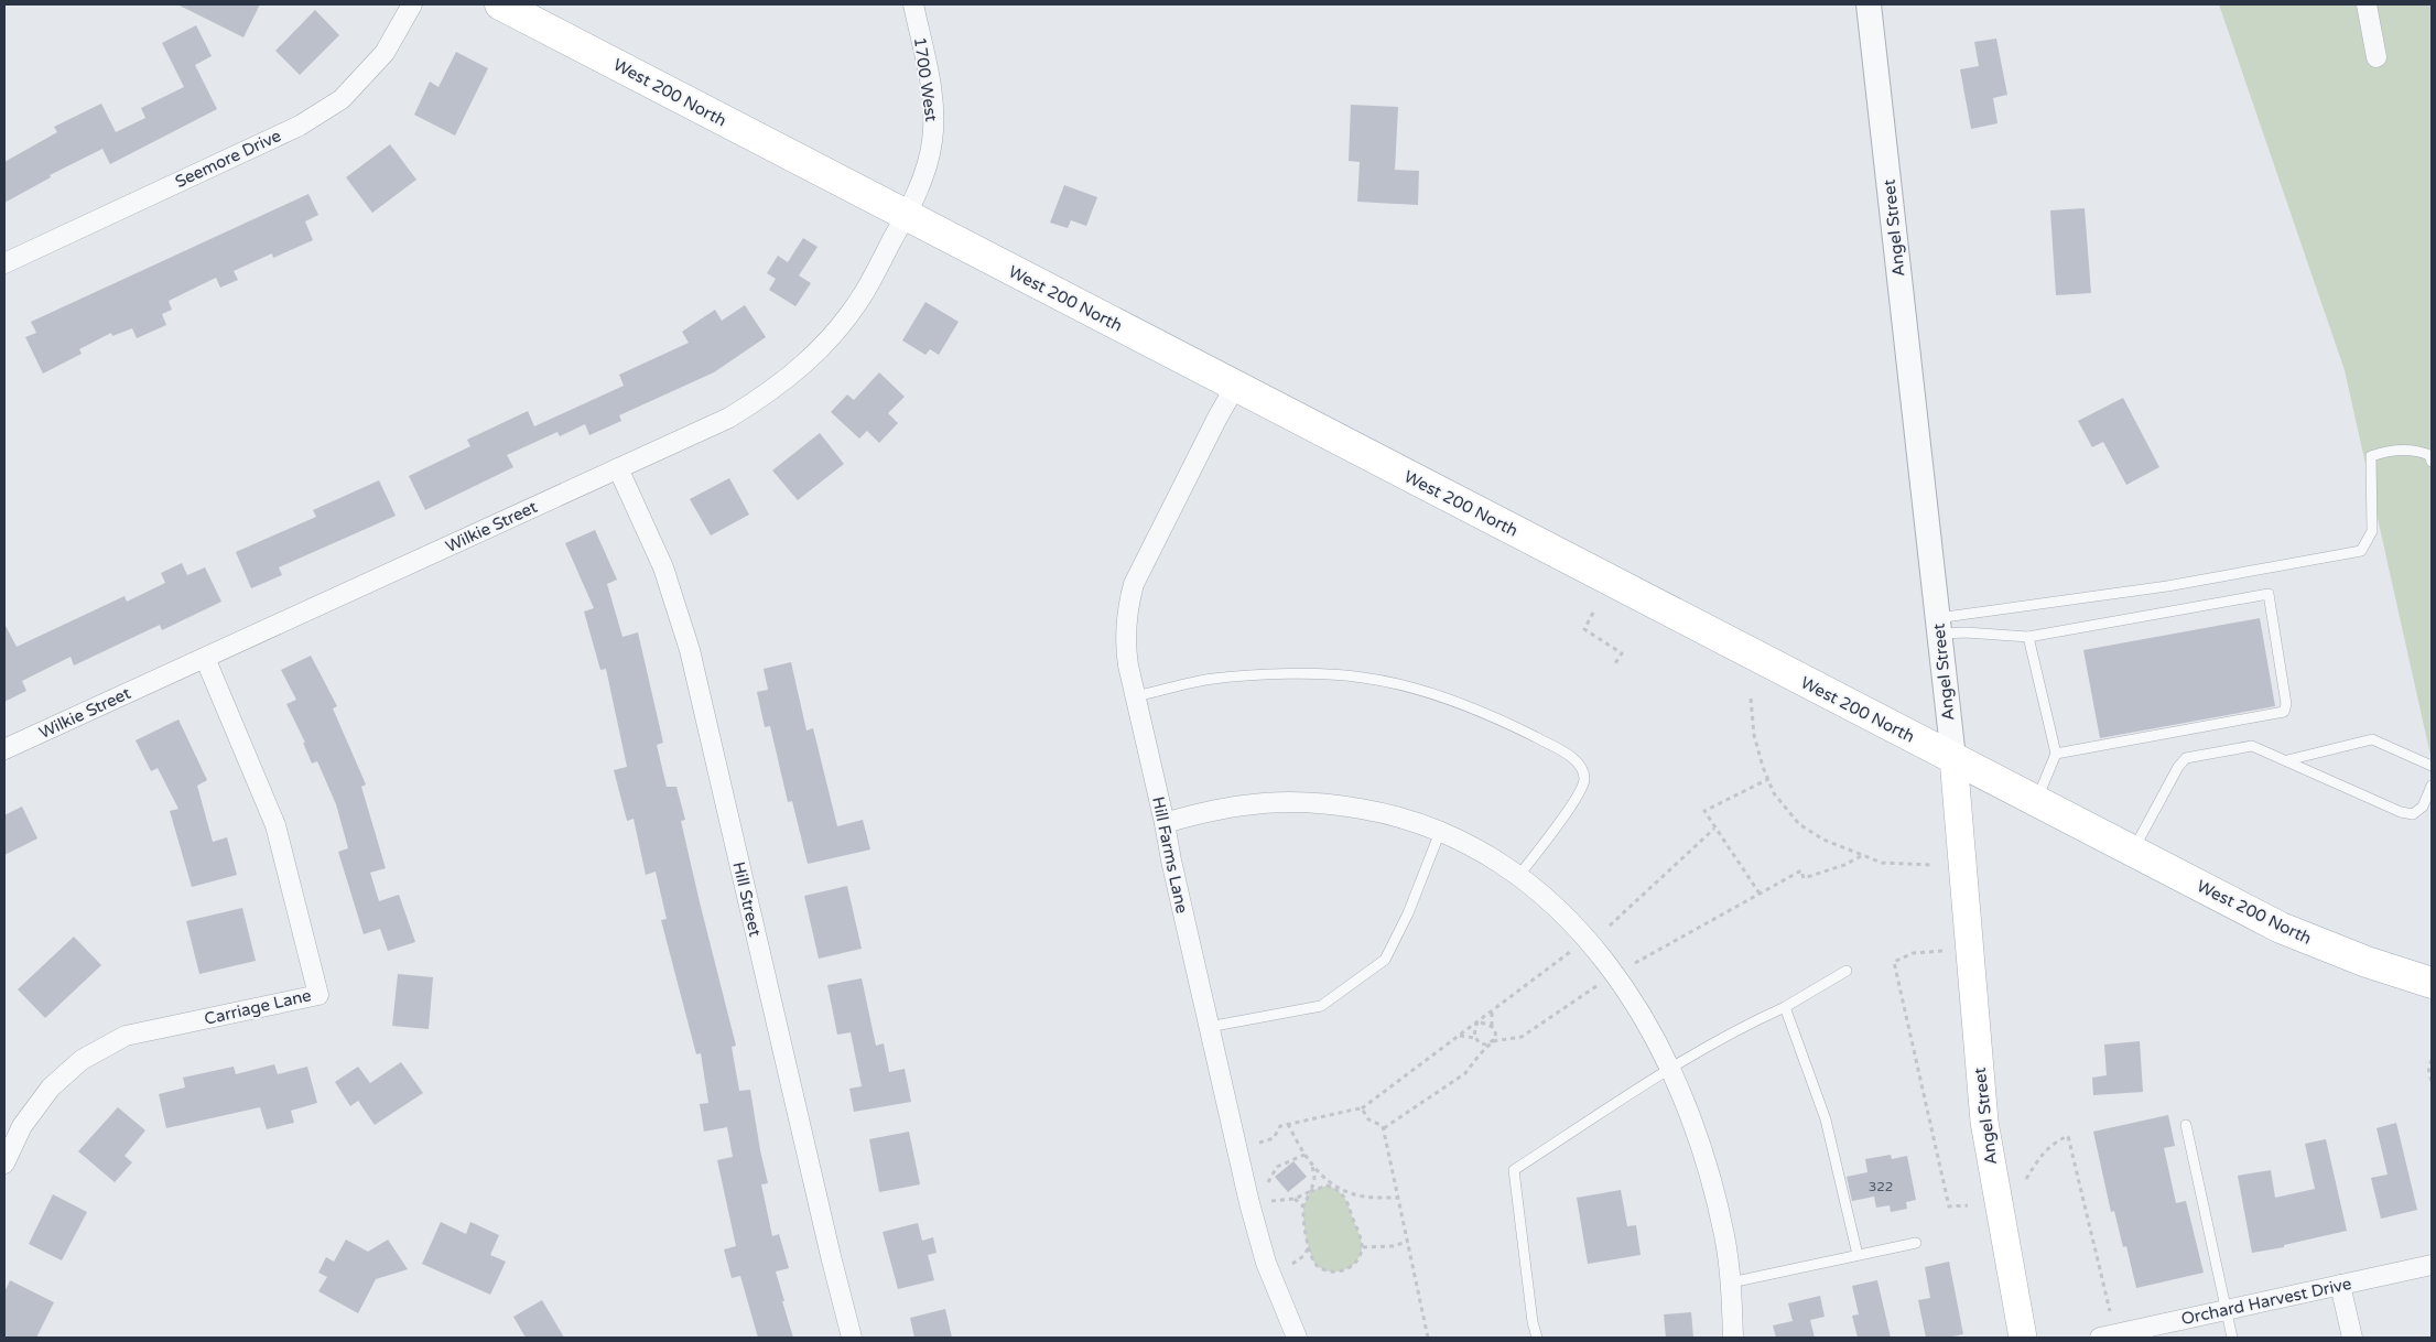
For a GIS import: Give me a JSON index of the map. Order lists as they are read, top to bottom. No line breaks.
{"streets":{"main road":["West 200 North","Angel Street"],"street":["1700 West","Seemore Drive","Wilkie Street","Hill Farms Lane","Hill Street","Carriage Lane","Orchard Harvest Drive"]},"crossings":[["1700 West","West 200 North"],["1700 West","Wilkie Street"],["West 200 North","Angel Street"],["West 200 North","Wilkie Street"],["West 200 North","Hill Farms Lane"],["Wilkie Street","Hill Street"],["Wilkie Street","Carriage Lane"]],"house_numbers":["322"]}
